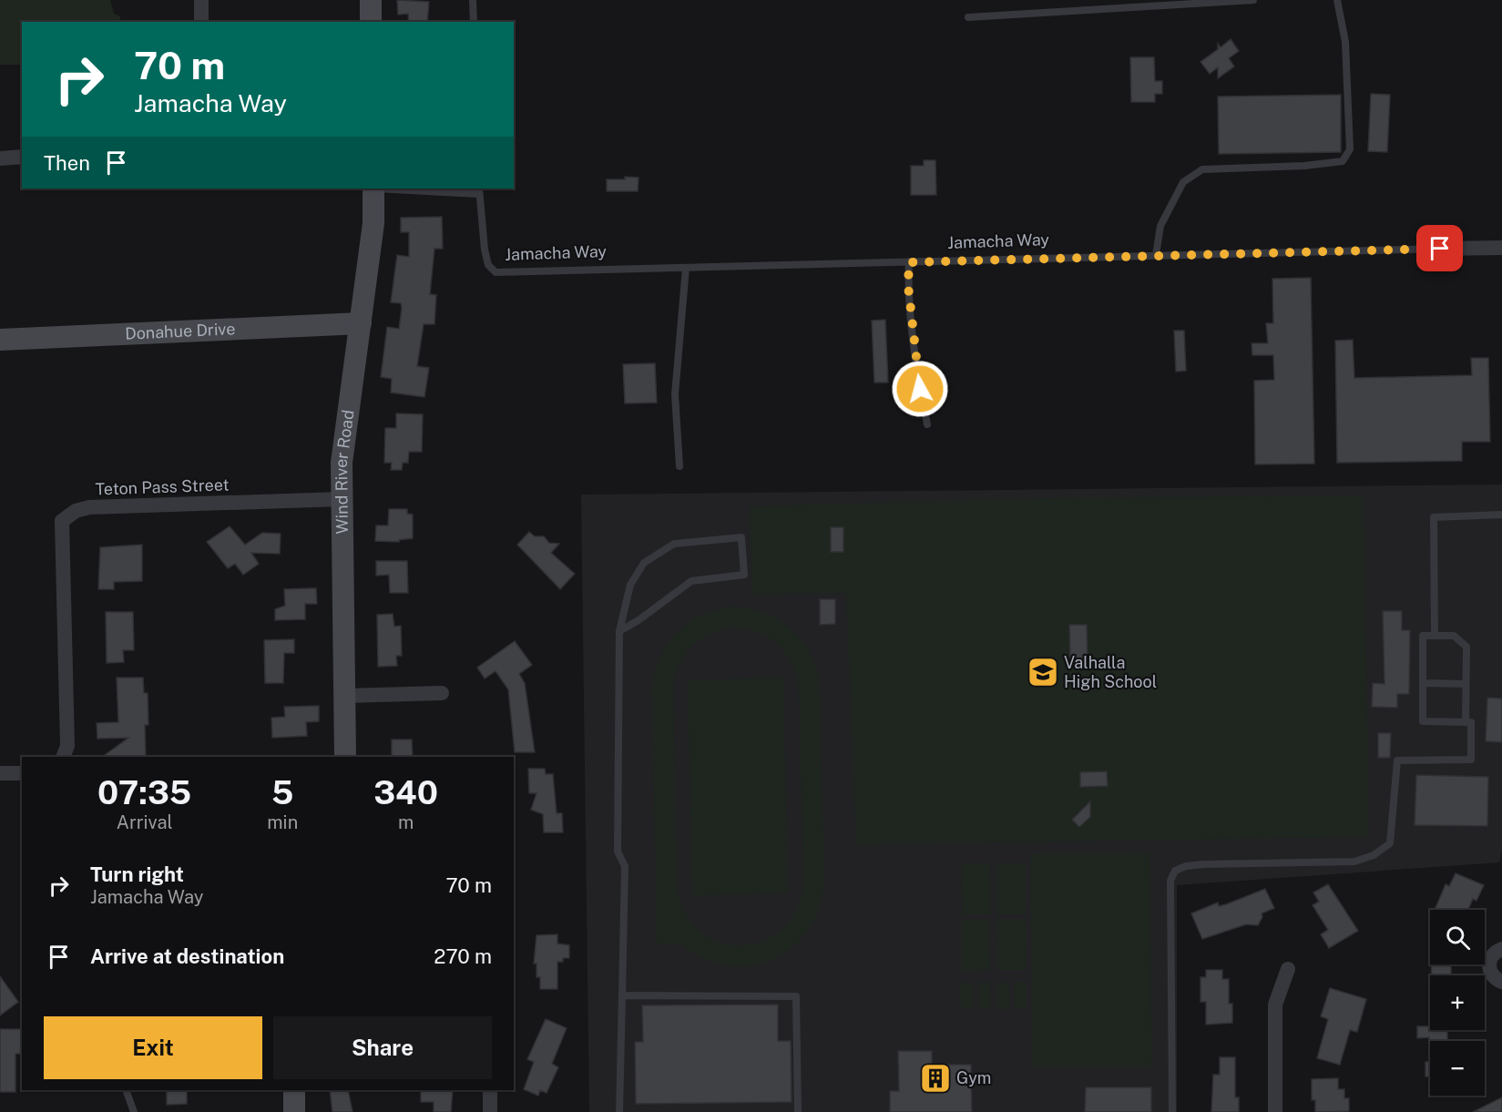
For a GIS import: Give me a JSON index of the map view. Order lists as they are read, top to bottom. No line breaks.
{"streets":{"street":["Jamacha Way","Donahue Drive","Wind River Road","Teton Pass Street"]},"crossings":[["Donahue Drive","Wind River Road"],["Wind River Road","Teton Pass Street"]],"places":{"school or university":["Valhalla High School"],"building":["Gym"]},"page":{"turn":["70 m","Jamacha Way"],"then":"Then","eta":["07:35","Arrival","5","min","340","m"],"list":[{"name":"Turn right","note":"Jamacha Way","value":"70 m"},{"name":"Arrive at destination","value":"270 m"}],"map_buttons":["+","−"],"buttons":["Exit","Share"]}}
